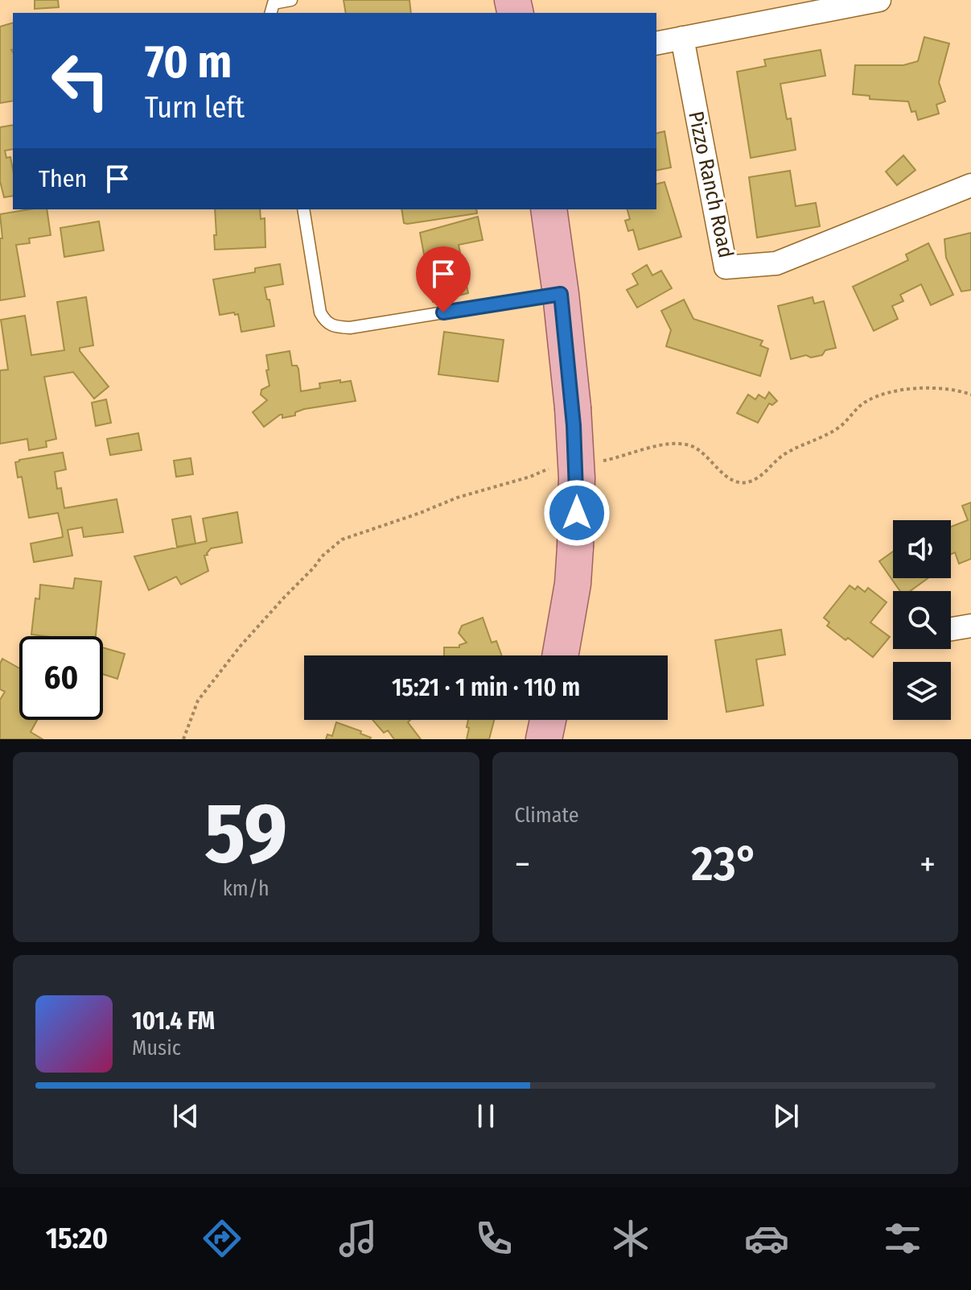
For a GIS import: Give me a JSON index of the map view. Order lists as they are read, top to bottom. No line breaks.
{"streets":{"street":["Pizzo Ranch Road"]},"page":{"turn":["70 m","Turn left"],"then":"Then","limit":"60","trip":"15:21 · 1 min · 110 m","tile":[["59","km/h"],"Climate"],"heat":["−","23°","+"],"song":["101.4 FM","Music"],"tabs":"15:20"}}
